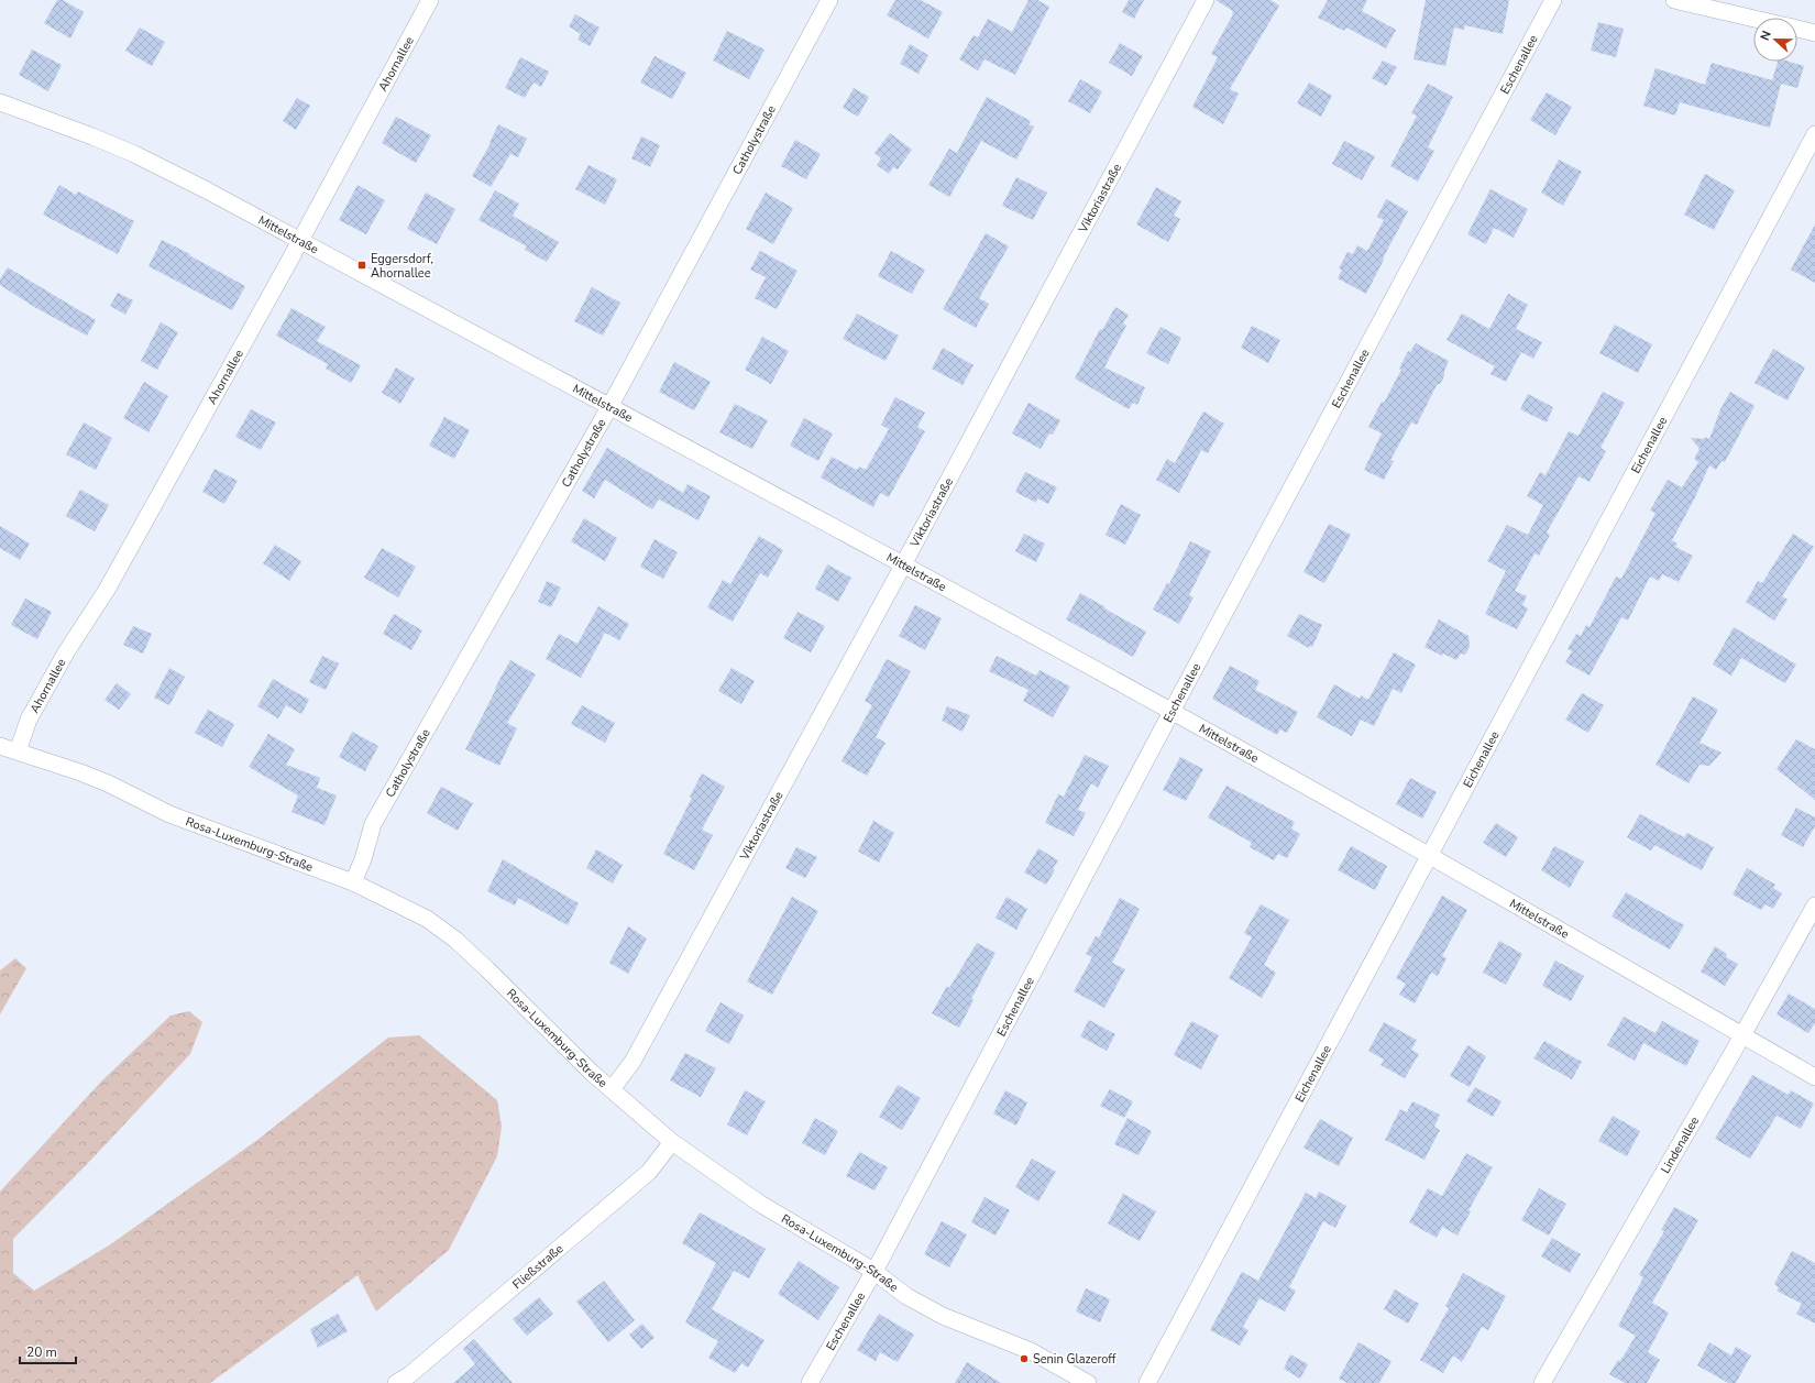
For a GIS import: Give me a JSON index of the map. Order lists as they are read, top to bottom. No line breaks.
{"streets":{"street":["Ahornallee","Eschenallee","Catholystraße","Viktoriastraße","Mittelstraße","Eichenallee","Rosa-Luxemburg-Straße","Lindenallee","Fließstraße"]},"crossings":[["Ahornallee","Mittelstraße"],["Ahornallee","Rosa-Luxemburg-Straße"],["Eschenallee","Mittelstraße"],["Eschenallee","Rosa-Luxemburg-Straße"],["Catholystraße","Mittelstraße"],["Catholystraße","Rosa-Luxemburg-Straße"],["Viktoriastraße","Mittelstraße"],["Viktoriastraße","Rosa-Luxemburg-Straße"],["Mittelstraße","Eichenallee"],["Mittelstraße","Lindenallee"],["Rosa-Luxemburg-Straße","Fließstraße"]],"places":{"transit":["Eggersdorf, Ahornallee"],"other":["Senin Glazeroff"]},"scale_bar":"20 m","north":"left"}
